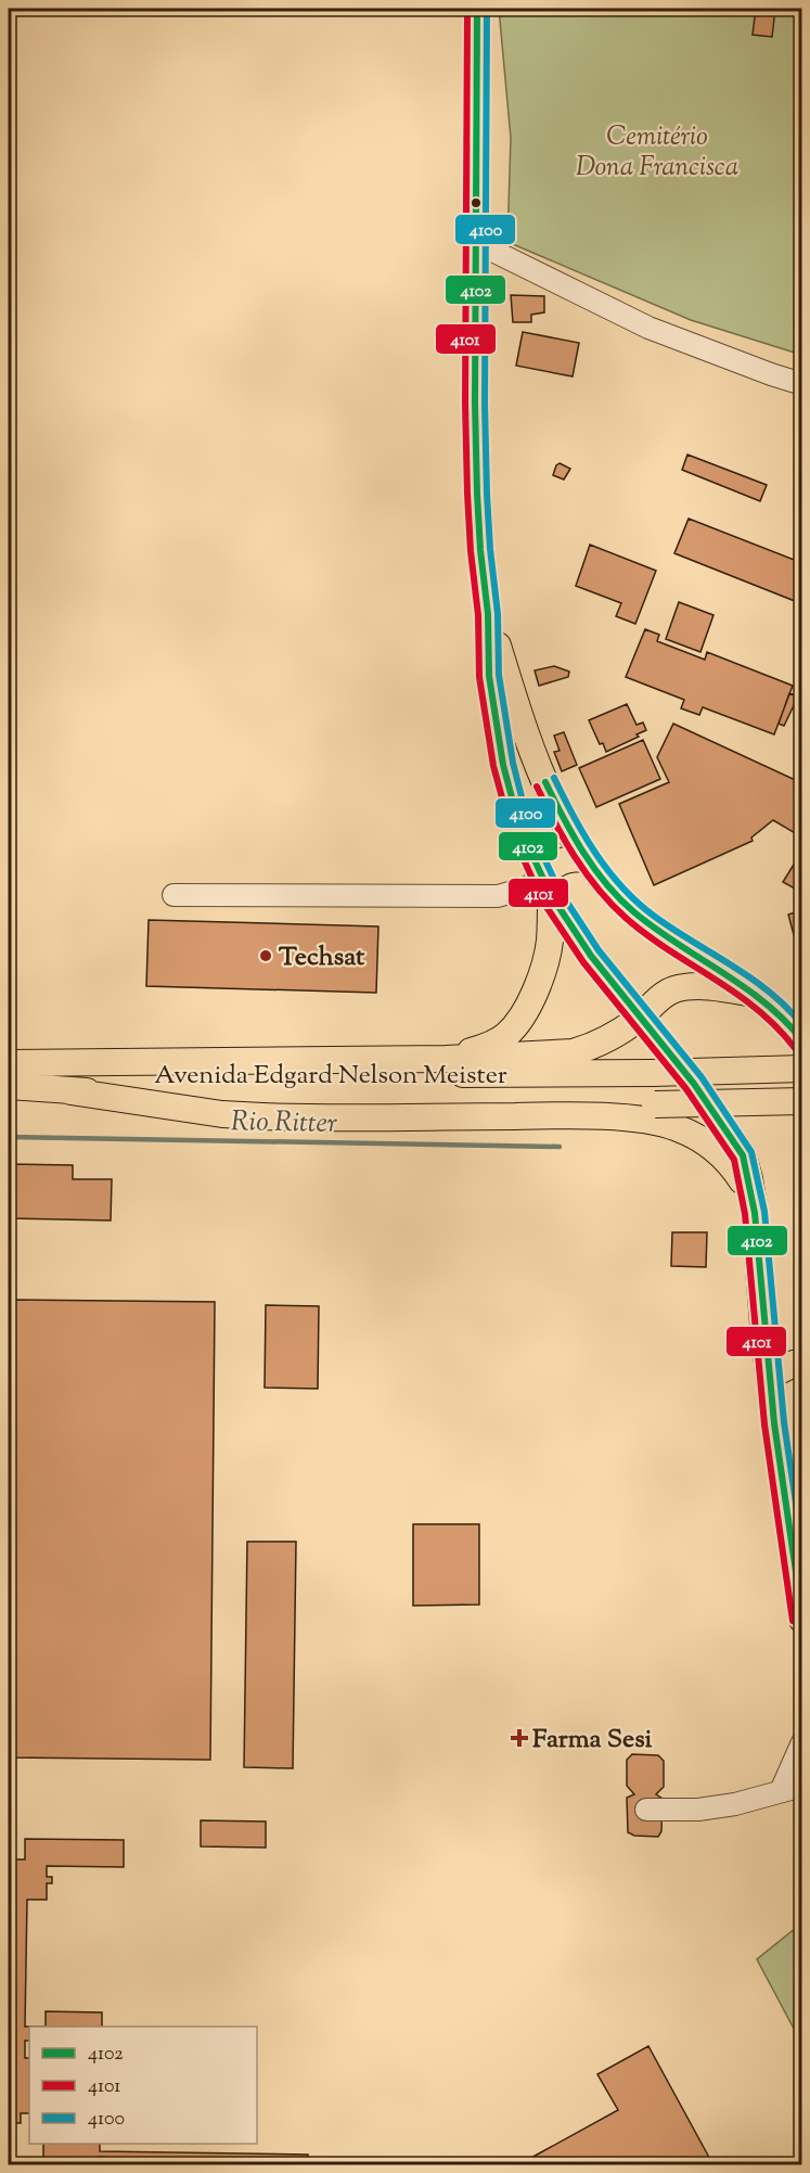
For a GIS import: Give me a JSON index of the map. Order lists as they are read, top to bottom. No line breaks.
{"streets":{"main road":["Avenida Edgard Nelson Meister"]},"water":["Rio Ritter"],"parks":["Cemitério Dona Francisca"],"places":{"other":["Techsat"],"health":["Farma Sesi"]},"lines":["transit line 4102","transit line 4101","transit line 4100"],"legend":["4102","4101","4100"]}
